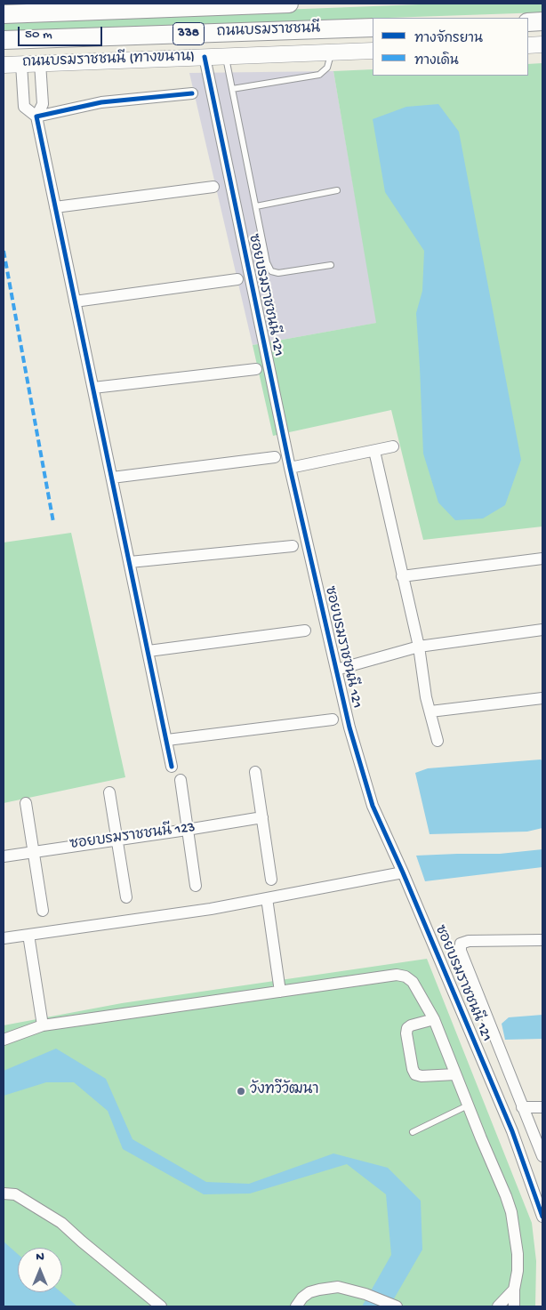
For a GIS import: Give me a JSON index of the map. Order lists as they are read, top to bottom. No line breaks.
{"streets":{"highway":["ถนนบรมราชชนนี","338"],"main road":["ถนนบรมราชชนนี (ทางขนาน)"],"street":["ซอยบรมราชชนนี 121","ซอยบรมราชชนนี 123"]},"crossings":[["ถนนบรมราชชนนี (ทางขนาน)","ซอยบรมราชชนนี 121"]],"places":["วังทวีวัฒนา"],"legend":["ทางจักรยาน","ทางเดิน"],"scale_bar":"50 m","north":"top"}
